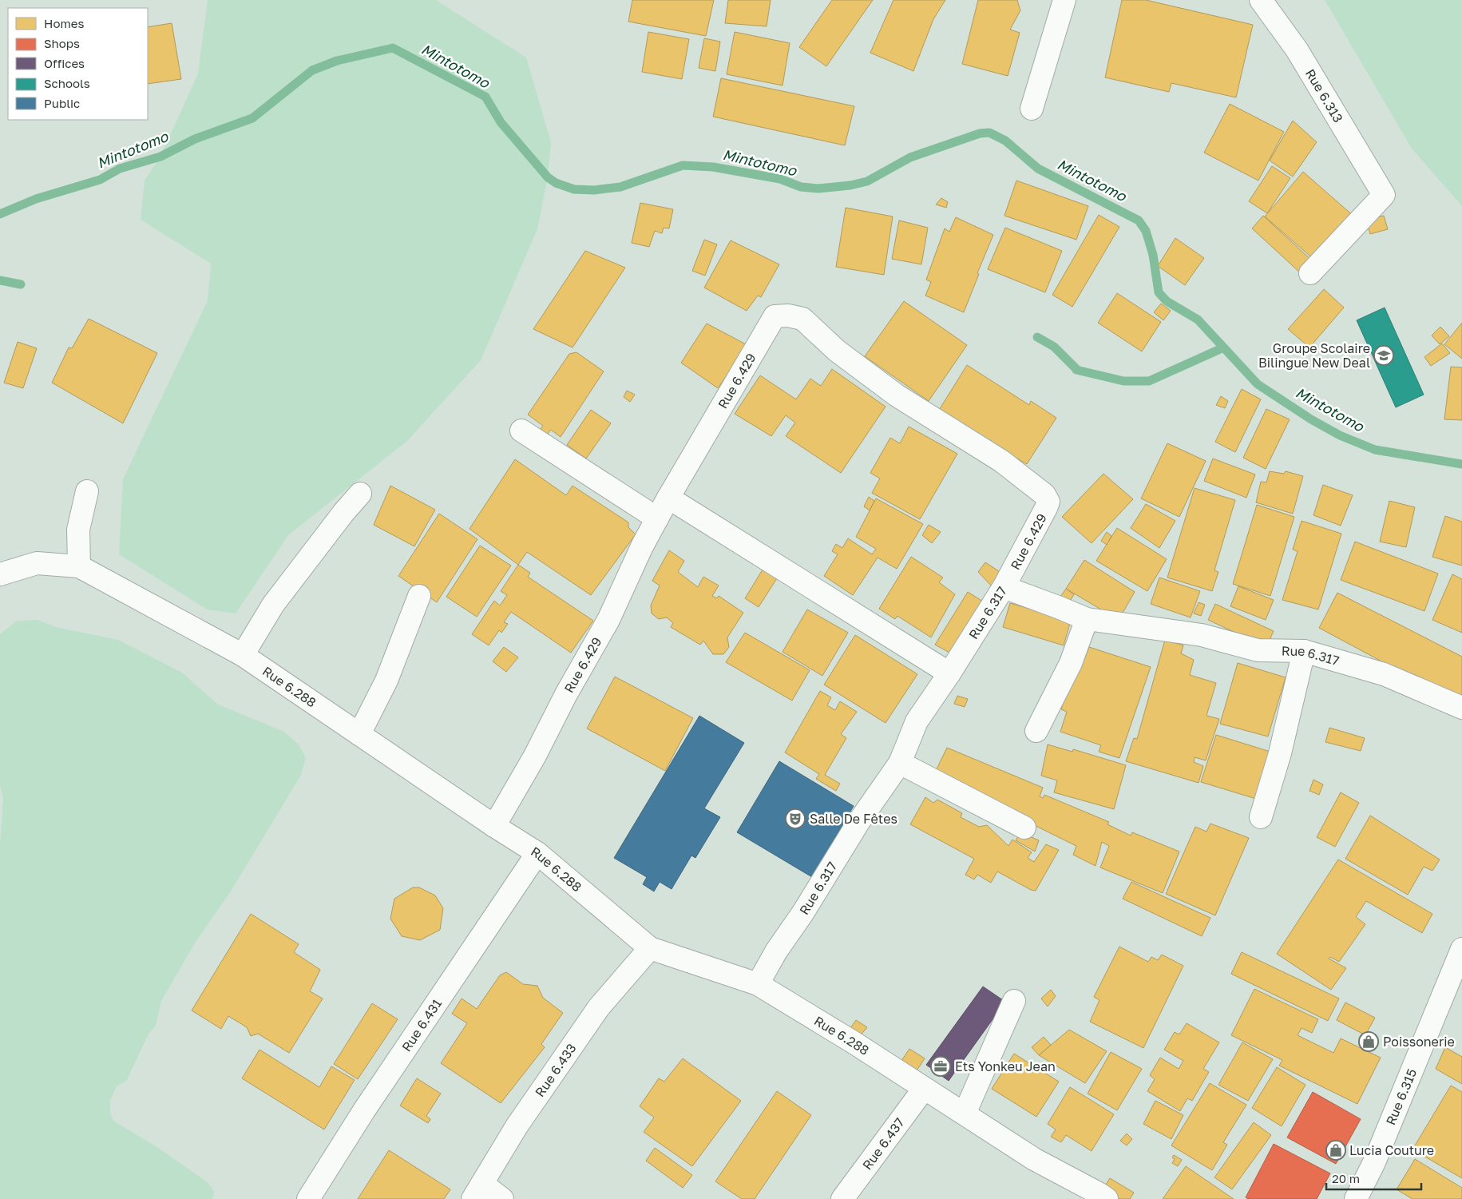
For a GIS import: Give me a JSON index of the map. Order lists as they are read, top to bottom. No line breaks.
{"streets":{"street":["Rue 6.313","Rue 6.429","Rue 6.317","Rue 6.288","Rue 6.431","Rue 6.433","Rue 6.315","Rue 6.437"]},"crossings":[["Rue 6.429","Rue 6.317"],["Rue 6.429","Rue 6.288"],["Rue 6.317","Rue 6.288"],["Rue 6.288","Rue 6.431"],["Rue 6.288","Rue 6.433"],["Rue 6.288","Rue 6.437"]],"water":["Mintotomo"],"places":{"school or university":["Groupe Scolaire Bilingue New Deal"],"theatre":["Salle De Fêtes"],"shop":["Poissonerie","Lucia Couture"],"office":["Ets Yonkeu Jean"]},"legend":["Homes","Shops","Offices","Schools","Public"],"scale_bar":"20 m"}
